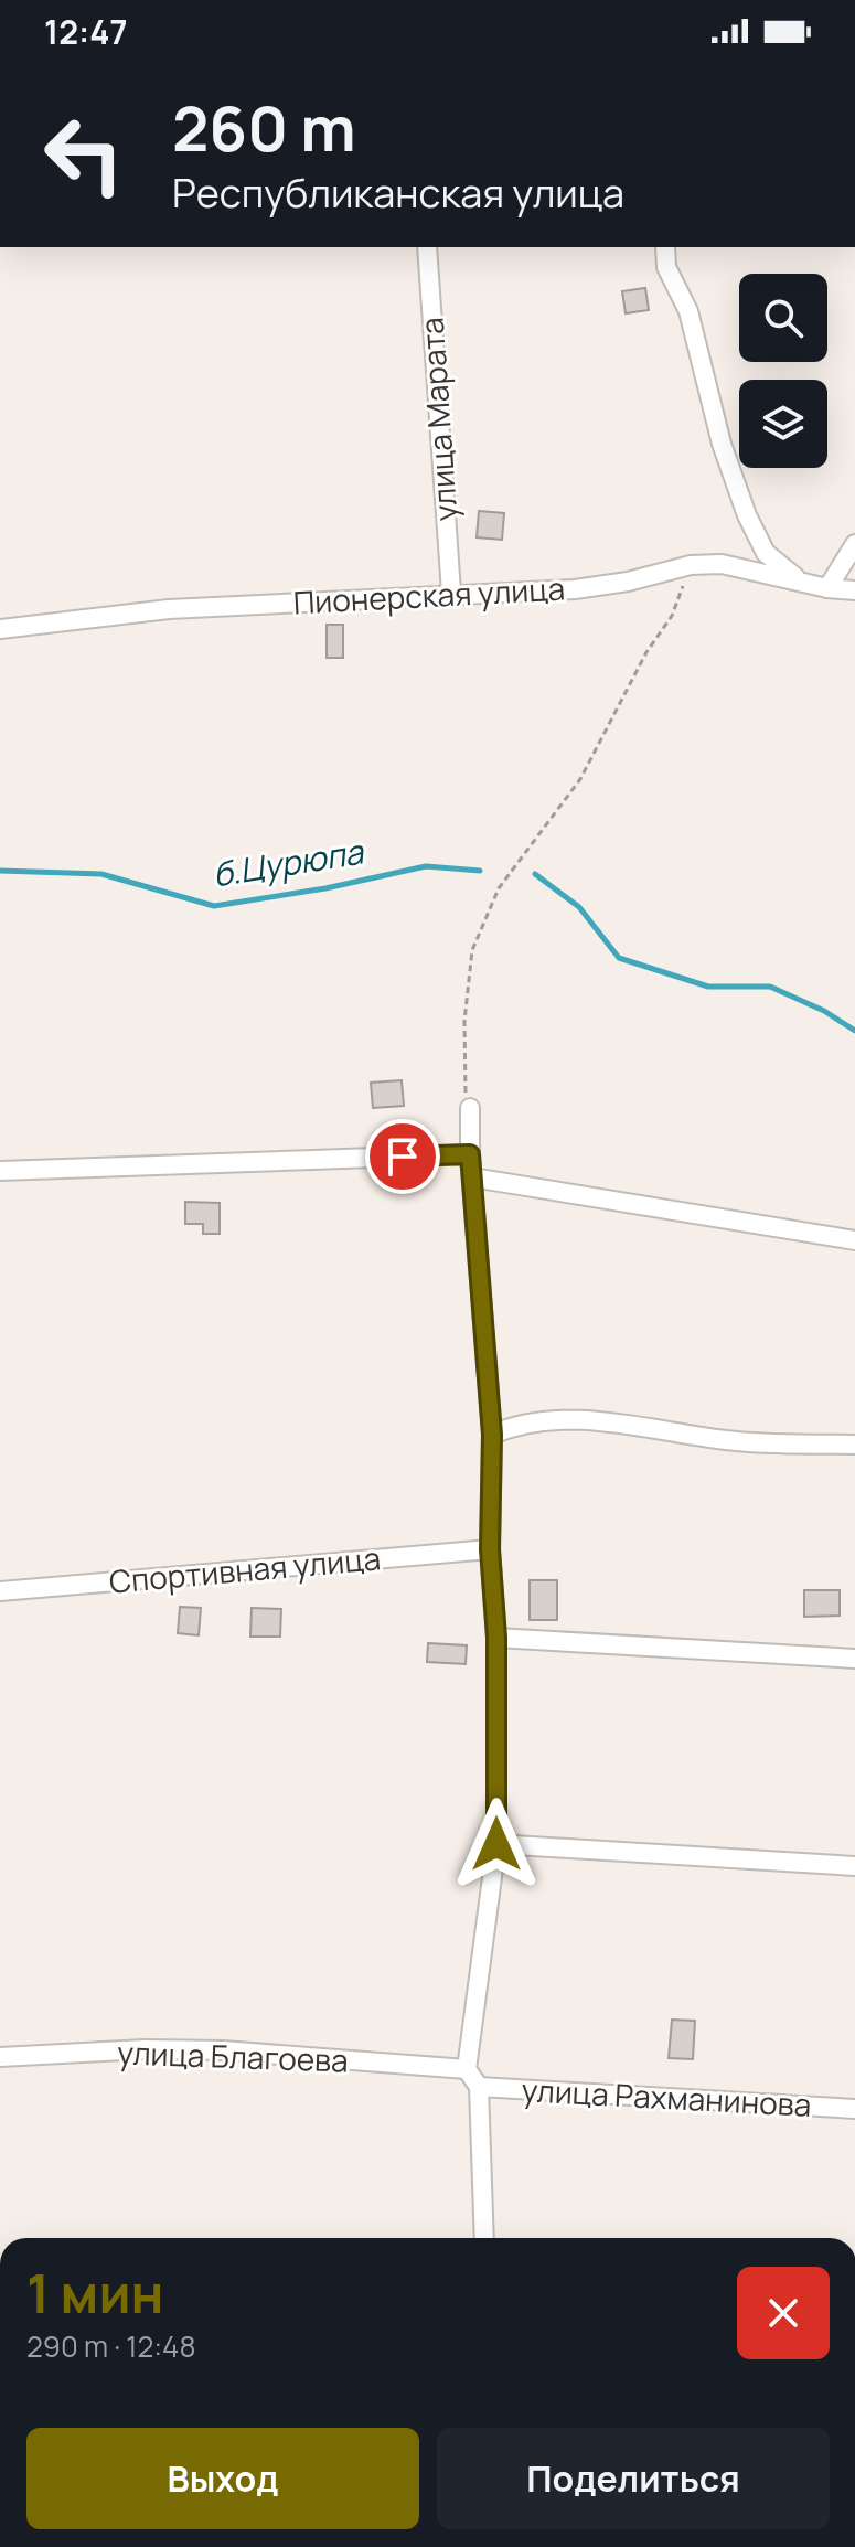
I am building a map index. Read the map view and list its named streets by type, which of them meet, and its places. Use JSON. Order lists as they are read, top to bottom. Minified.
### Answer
{"streets":{"street":["улица Марата","Пионерская улица","Спортивная улица","улица Благоева","улица Рахманинова"]},"crossings":[["улица Марата","Пионерская улица"]],"water":["б.Цурюпа"],"page":{"status":"12:47","turn":["260 m","Республиканская улица"],"heading":["1 мин","290 m · 12:48"],"buttons":["Выход","Поделиться"]}}
